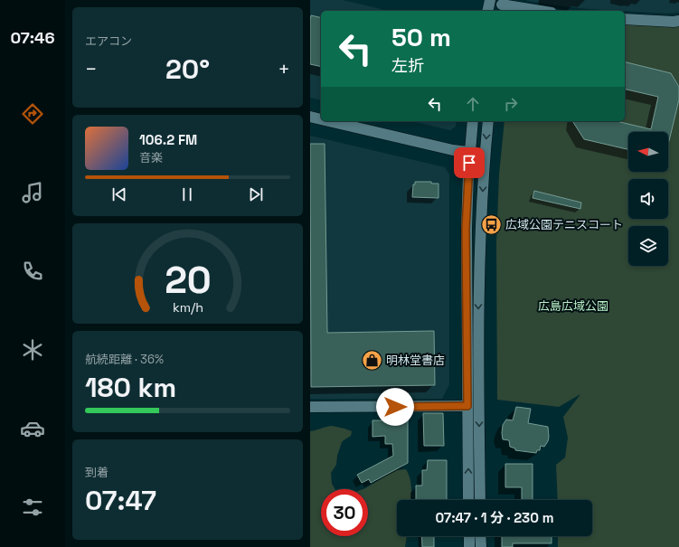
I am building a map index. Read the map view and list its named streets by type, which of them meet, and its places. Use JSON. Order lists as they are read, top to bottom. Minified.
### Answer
{"parks":["広島広域公園"],"places":{"bus stop":["広域公園テニスコート"],"shop":["明林堂書店"]},"north":"left","page":{"tabs":"07:46","tile":["エアコン",["航続距離 · 36%","180 km"],["到着","07:47"]],"turn":["50 m","左折"],"heat":["−","20°","+"],"song":["106.2 FM","音楽"],"limit":"30","trip":"07:47 · 1 分 · 230 m","gauge":["20","km/h"]}}
